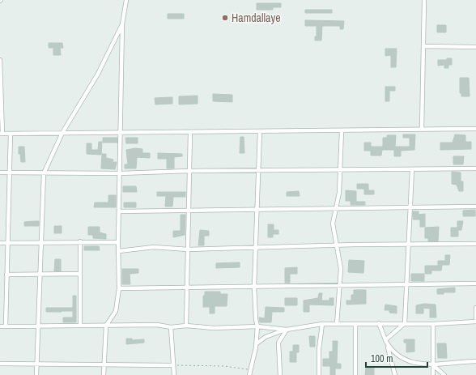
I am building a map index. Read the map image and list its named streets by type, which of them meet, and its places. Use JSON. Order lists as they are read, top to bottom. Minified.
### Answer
{"places":["Hamdallaye"],"scale_bar":"100 m"}
